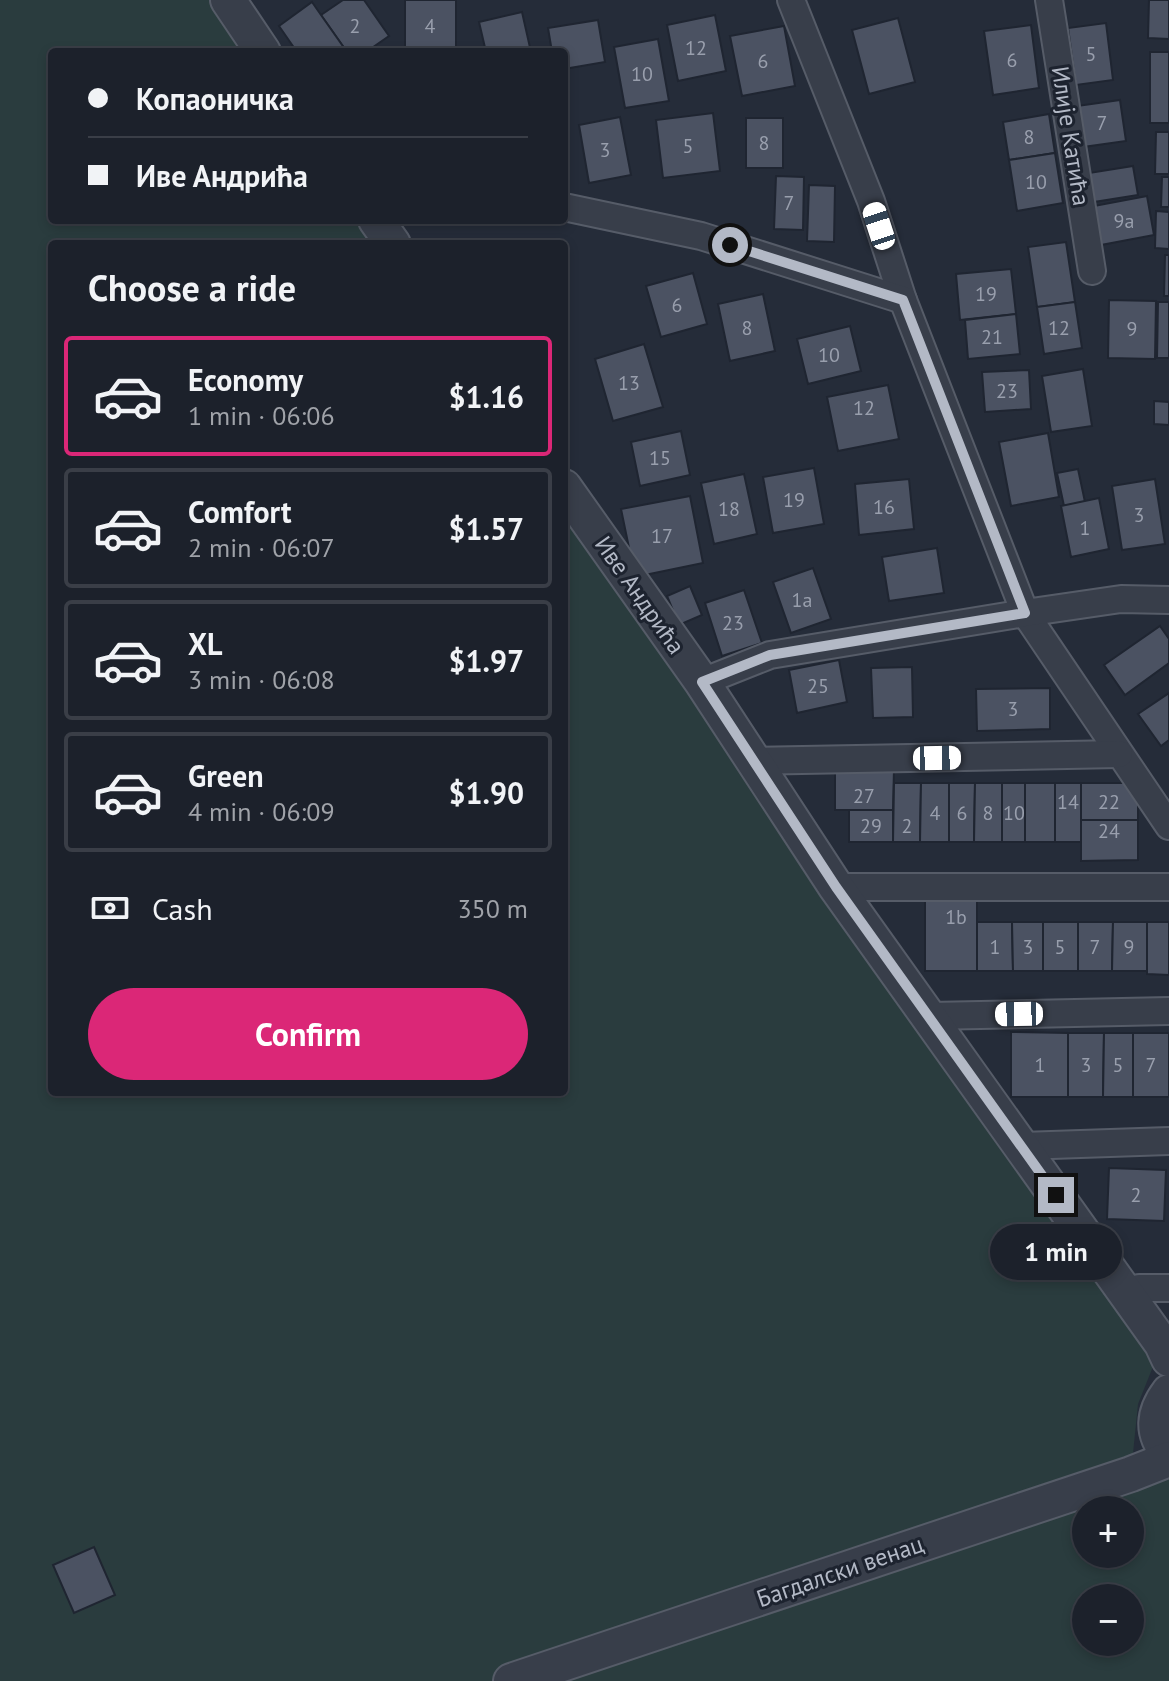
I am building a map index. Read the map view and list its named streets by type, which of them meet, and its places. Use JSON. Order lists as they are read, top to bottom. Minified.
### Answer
{"streets":{"street":["Илије Катића","Иве Андрића","Багдалски венац"]},"house_numbers":["2","4","12","5","6","6","10","7","8","8","5","3","10","7","9a","19","6","8","12","9","21","10","13","23","12","15","19","16","18","3","1","17","1a","23","25","3","27","14","22","4","6","8","10","29","2","24","1b","1","3","5","7","9","1","3","5","7","2"],"page":{"banner":["Копаоничка","Иве Андрића"],"heading":"Choose a ride","list":[{"name":"Economy","note":"1 min · 06:06","value":"$1.16"},{"name":"Comfort","note":"2 min · 06:07","value":"$1.57"},{"name":"XL","note":"3 min · 06:08","value":"$1.97"},{"name":"Green","note":"4 min · 06:09","value":"$1.90"}],"pay":["Cash","350 m"],"buttons":"Confirm","bubble":"1 min","map_buttons":["+","−"]}}
